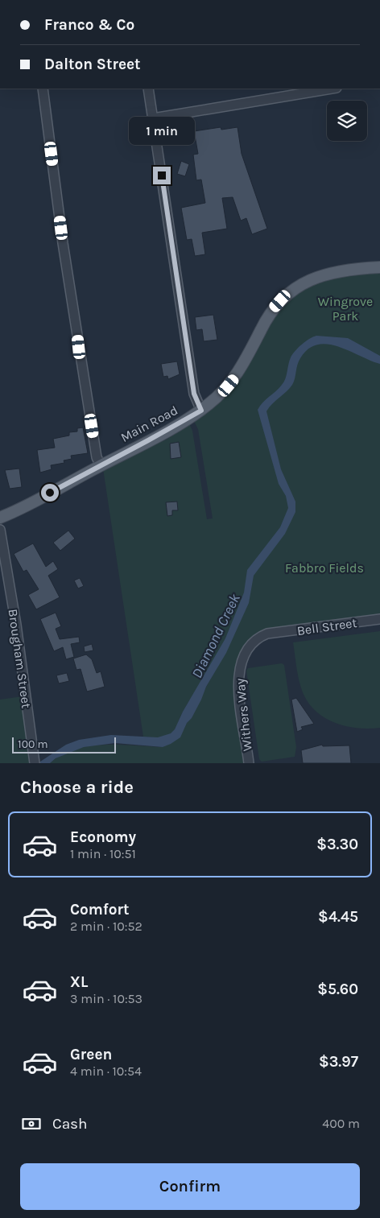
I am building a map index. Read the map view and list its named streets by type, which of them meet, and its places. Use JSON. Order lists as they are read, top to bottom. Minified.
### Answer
{"streets":{"main road":["Main Road"],"street":["Bell Street","Brougham Street","Withers Way"]},"crossings":[["Bell Street","Withers Way"]],"water":["Diamond Creek"],"parks":["Wingrove Park","Fabbro Fields"],"scale_bar":"100 m","page":{"banner":["Franco & Co","Dalton Street"],"bubble":"1 min","scale":"100 m","heading":"Choose a ride","list":[{"name":"Economy","note":"1 min · 10:51","value":"$3.30"},{"name":"Comfort","note":"2 min · 10:52","value":"$4.45"},{"name":"XL","note":"3 min · 10:53","value":"$5.60"},{"name":"Green","note":"4 min · 10:54","value":"$3.97"}],"pay":["Cash","400 m"],"buttons":"Confirm"}}
